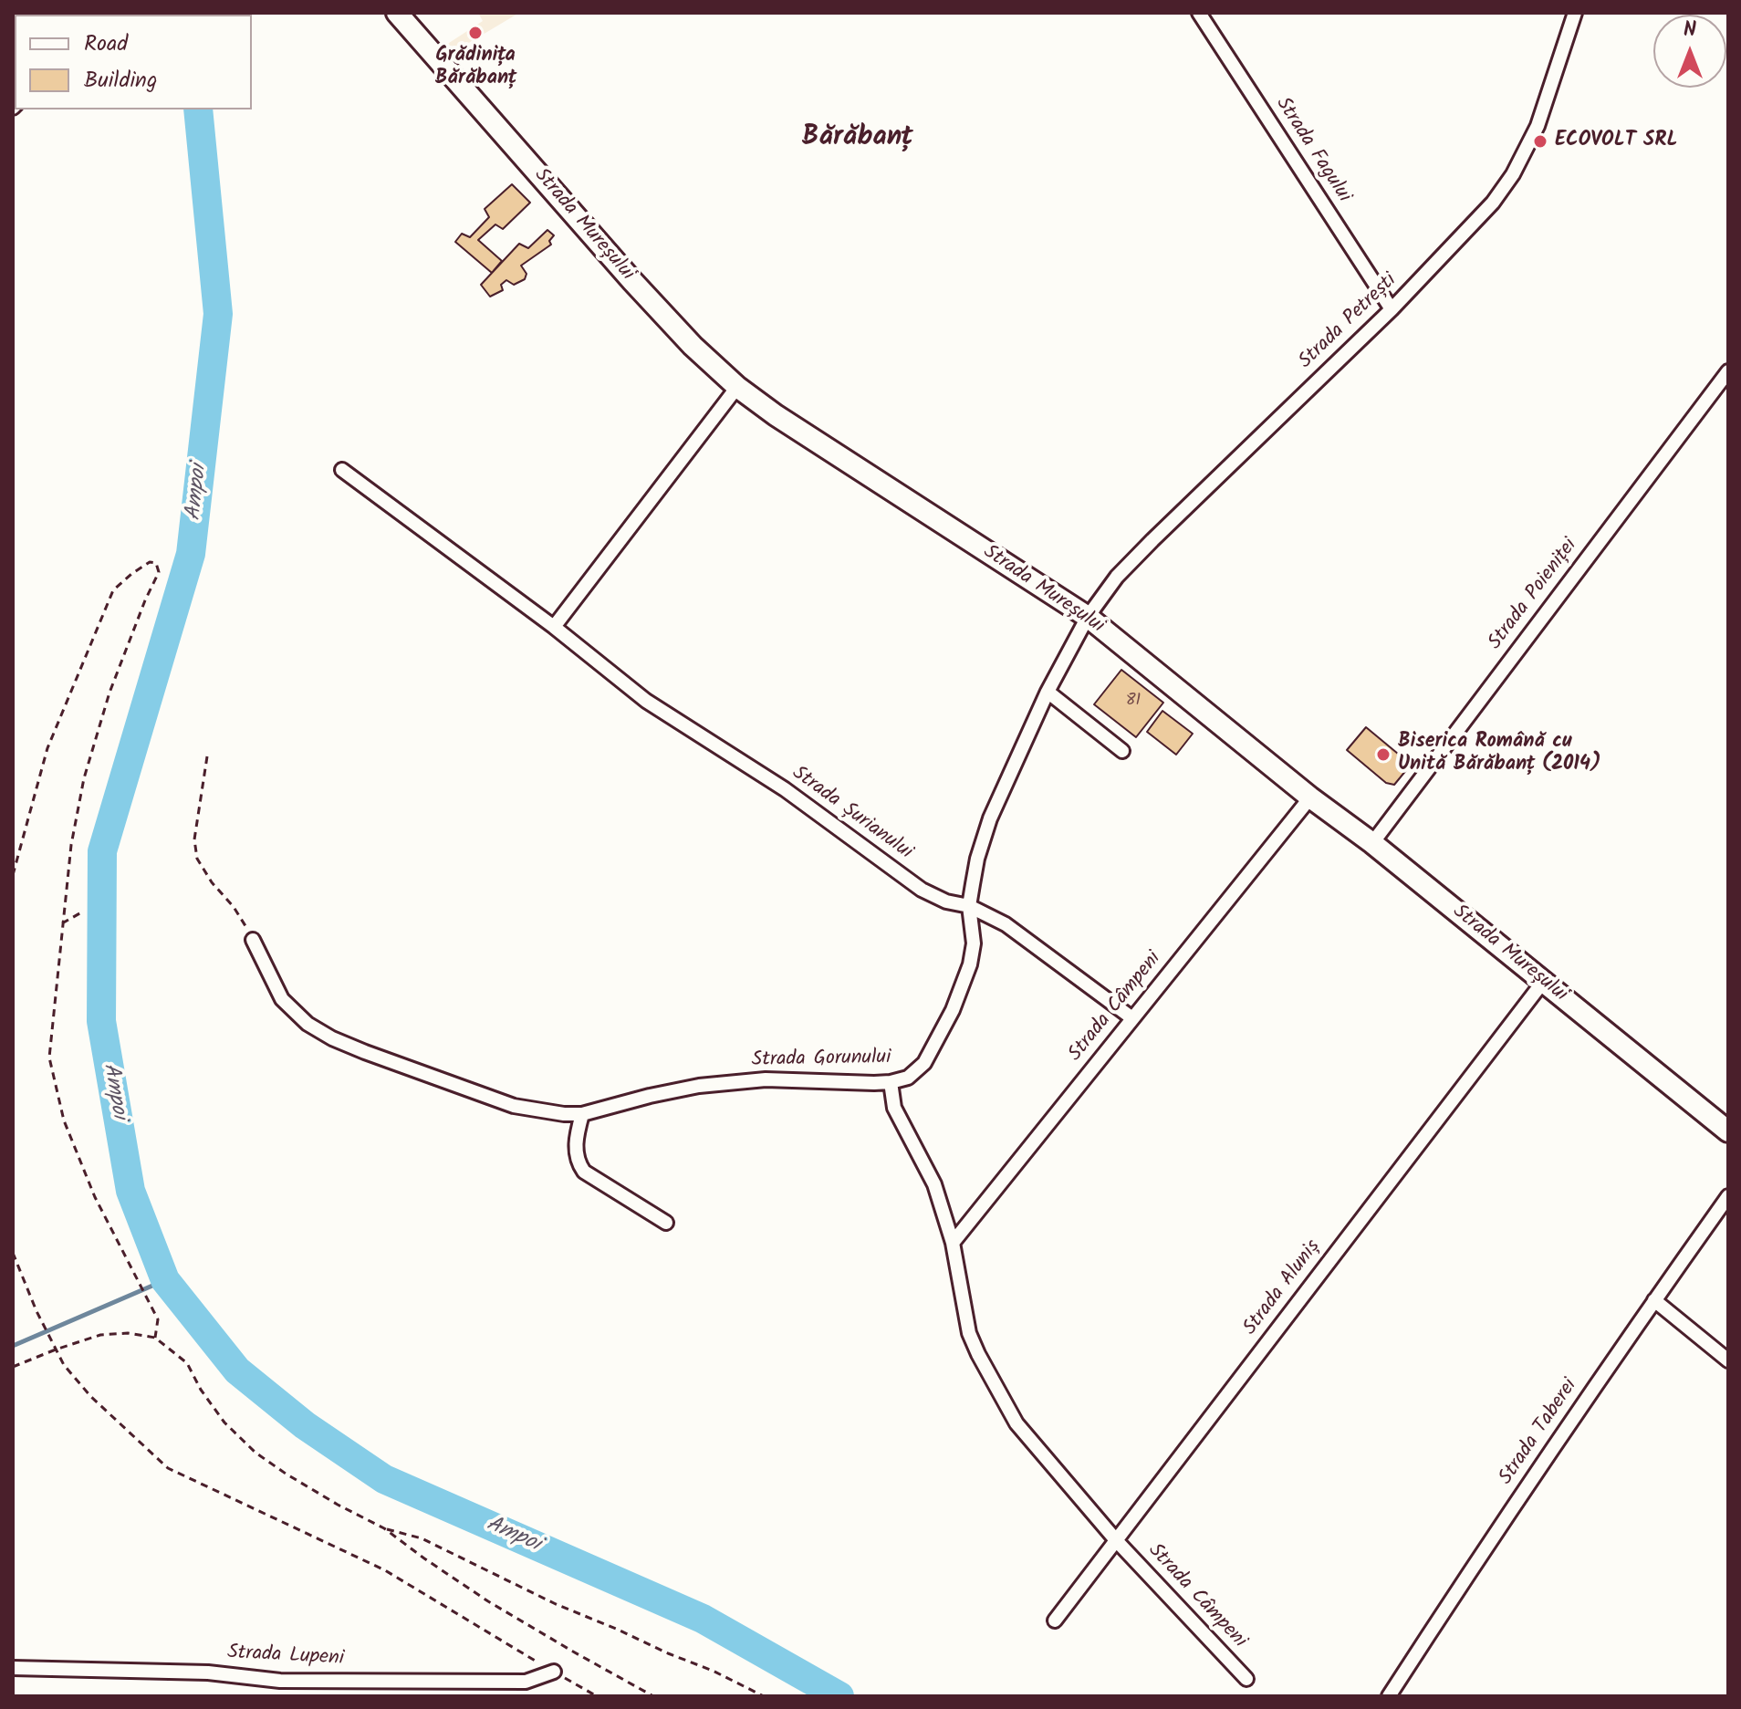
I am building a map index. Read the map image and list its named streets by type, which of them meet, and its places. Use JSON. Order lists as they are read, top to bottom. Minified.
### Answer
{"streets":{"street":["Strada Fagului","Strada Mureșului","Strada Petrești","Strada Poieniței","Strada Șurianului","Strada Câmpeni","Strada Gorunului","Strada Aluniș","Strada Taberei","Strada Lupeni"]},"crossings":[["Strada Fagului","Strada Petrești"],["Strada Mureșului","Strada Petrești"],["Strada Mureșului","Strada Poieniței"],["Strada Mureșului","Strada Câmpeni"],["Strada Mureșului","Strada Gorunului"],["Strada Mureșului","Strada Aluniș"],["Strada Petrești","Strada Gorunului"],["Strada Șurianului","Strada Câmpeni"],["Strada Șurianului","Strada Gorunului"],["Strada Câmpeni","Strada Gorunului"],["Strada Câmpeni","Strada Aluniș"]],"districts":["Bărăbanț"],"water":["Ampoi"],"places":["Grădinița Bărăbanț","ECOVOLT SRL","Biserica Română cu Unită Bărăbanț (2014)"],"house_numbers":["81"],"legend":["Road","Building"],"north":"top"}
